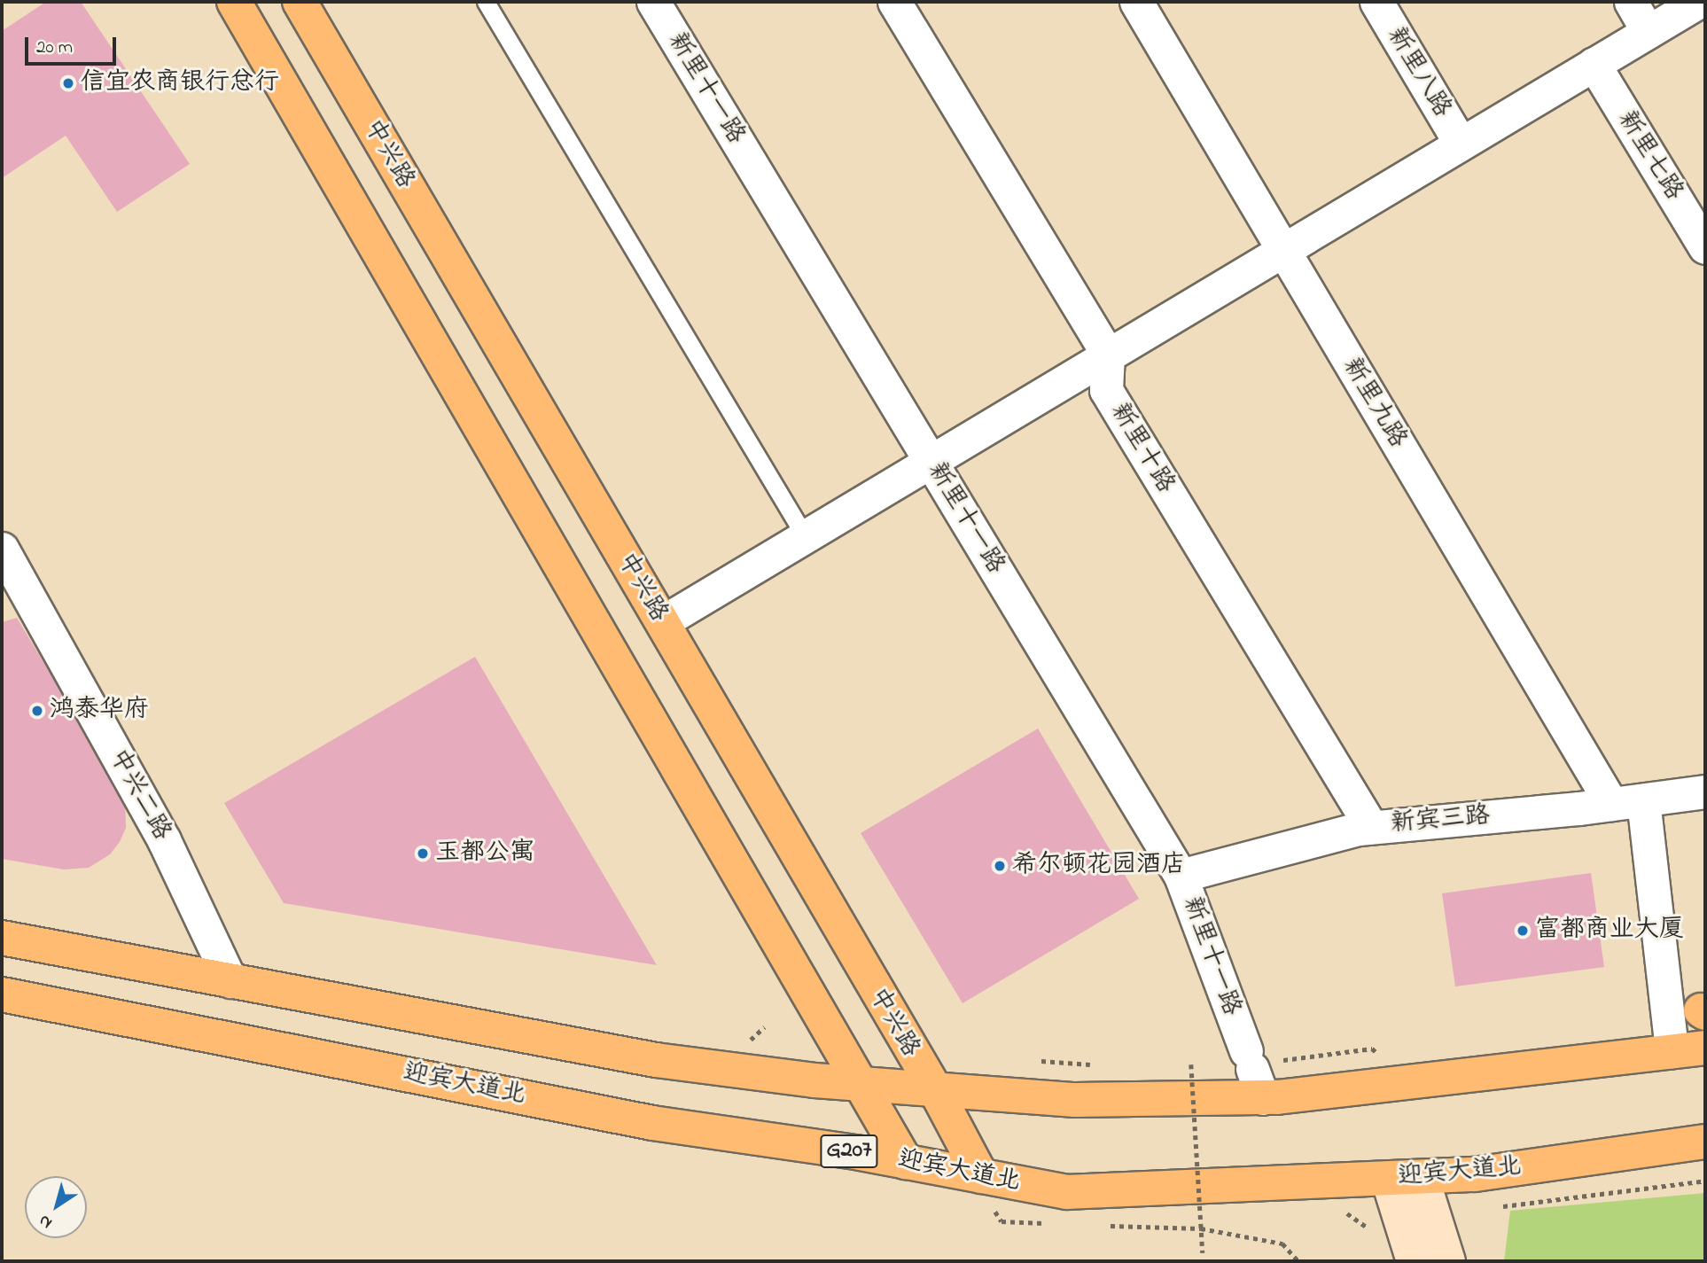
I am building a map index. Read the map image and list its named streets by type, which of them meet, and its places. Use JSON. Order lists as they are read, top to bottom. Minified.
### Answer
{"streets":{"main road":["中兴路","迎宾大道北","G207"],"street":["新里八路","新里十一路","新里七路","新里九路","新里十路","中兴二路","新宾三路"]},"crossings":[["新里十一路","新宾三路"],["中兴路","迎宾大道北"],["新里九路","新宾三路"],["新里十路","新宾三路"]],"places":["信宜农商银行总行","鸿泰华府","玉都公寓","希尔顿花园酒店","富都商业大厦"],"scale_bar":"20 m","north":"bottom left"}
